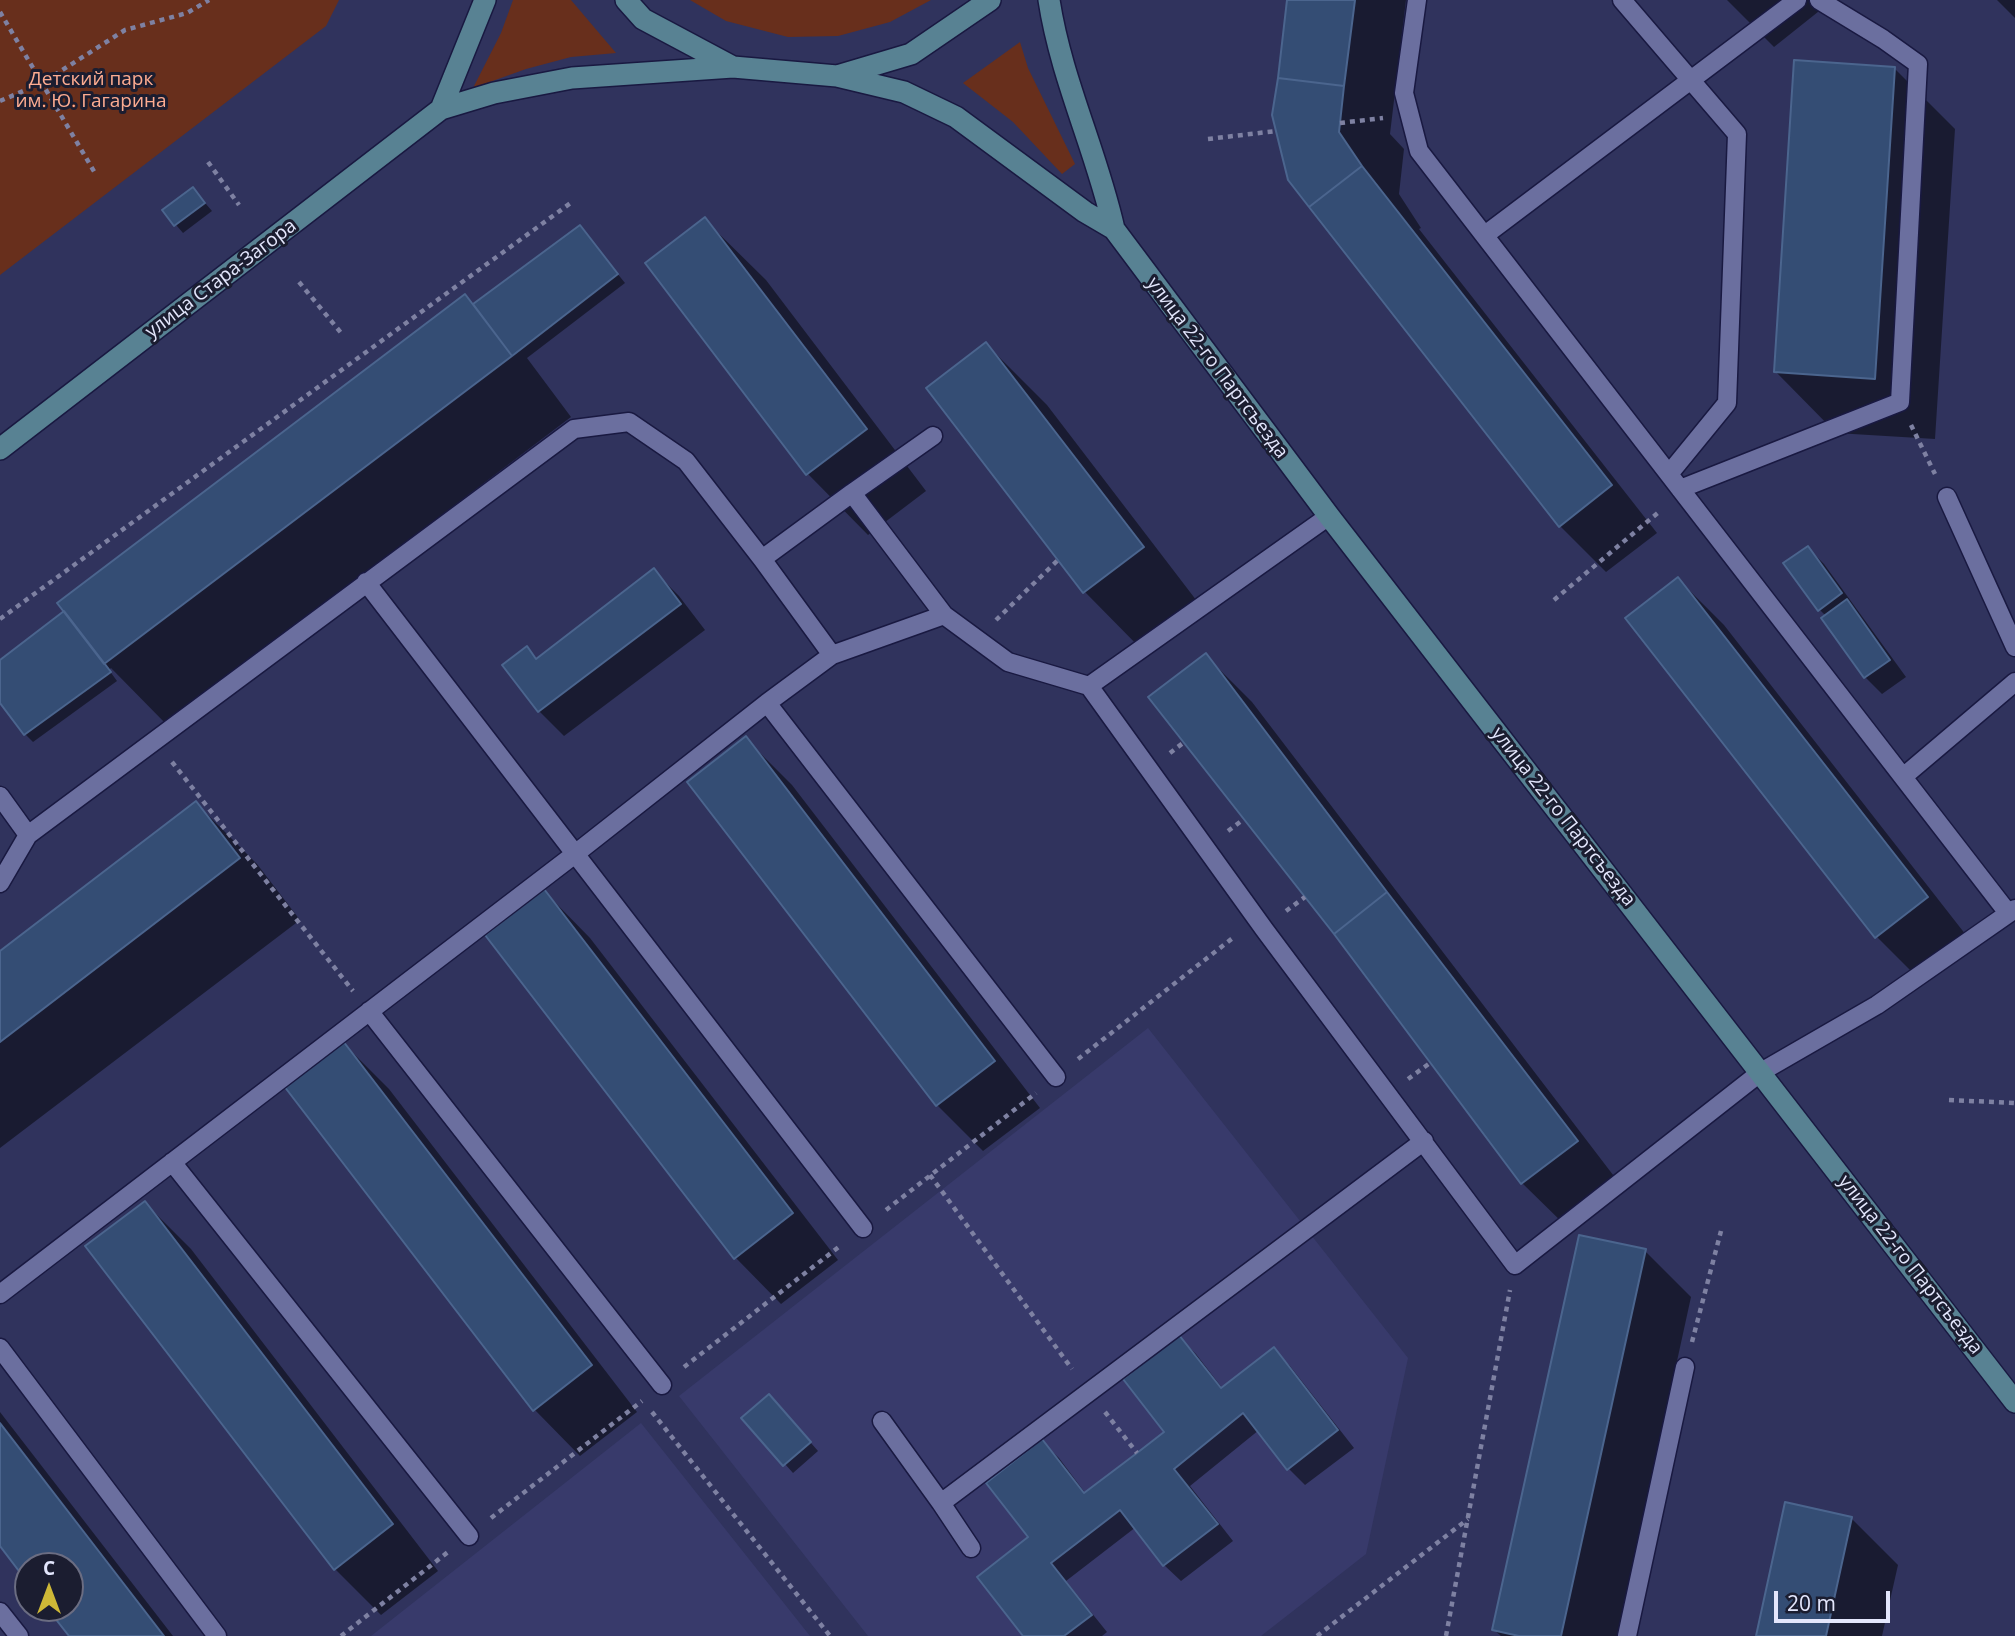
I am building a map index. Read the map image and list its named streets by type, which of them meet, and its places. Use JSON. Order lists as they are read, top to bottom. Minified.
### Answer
{"streets":{"street":["улица Стара-Загора","улица 22-го Партсъезда"]},"parks":["Детский парк им. Ю. Гагарина"],"scale_bar":"20 m","north":"top"}
